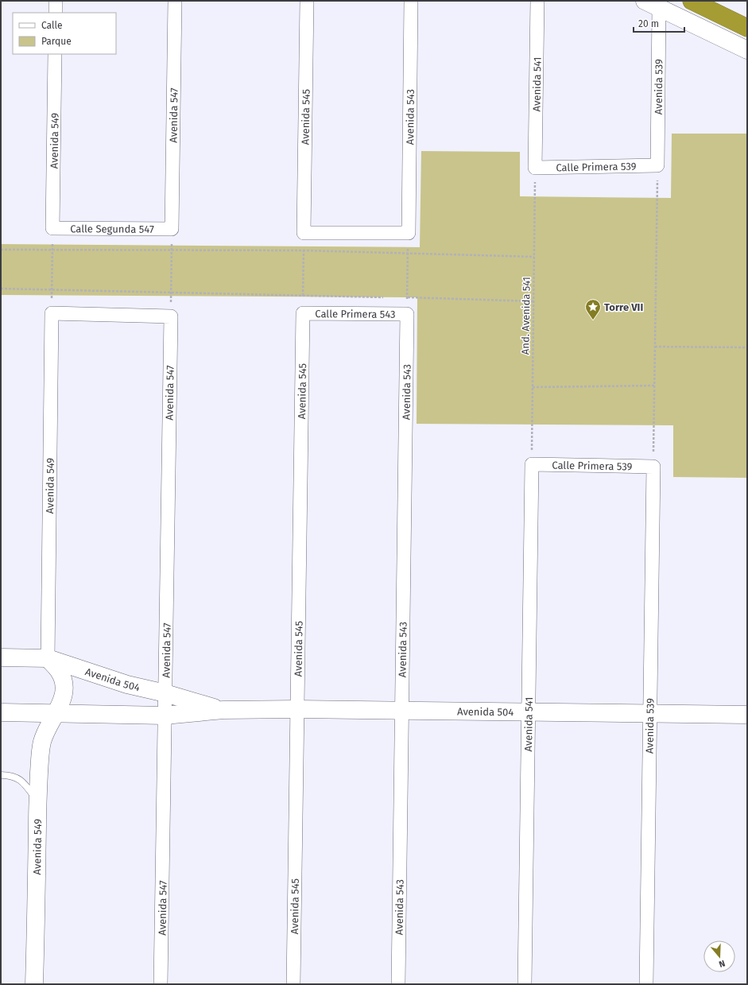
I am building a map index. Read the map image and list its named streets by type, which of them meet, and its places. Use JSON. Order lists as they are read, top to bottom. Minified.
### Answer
{"streets":{"street":["Avenida 541","Avenida 539","Avenida 547","Avenida 545","Avenida 543","Avenida 549","Calle Primera 539","Calle Segunda 547","Calle Primera 543","Avenida 504"],"path":["And. Avenida 541"]},"crossings":[["Avenida 541","Calle Primera 539"],["Avenida 541","And. Avenida 541"],["Avenida 541","Avenida 504"],["Avenida 539","Calle Primera 539"],["Avenida 539","Avenida 504"],["Avenida 547","Calle Segunda 547"],["Avenida 547","Avenida 504"],["Avenida 545","Calle Primera 543"],["Avenida 545","Avenida 504"],["Avenida 543","Calle Primera 543"],["Avenida 543","Avenida 504"],["Avenida 549","Calle Segunda 547"],["Avenida 549","Avenida 504"],["Calle Primera 539","And. Avenida 541"]],"places":{"place":["Torre VII"]},"legend":["Calle","Parque"],"scale_bar":"20 m","north":"bottom"}
